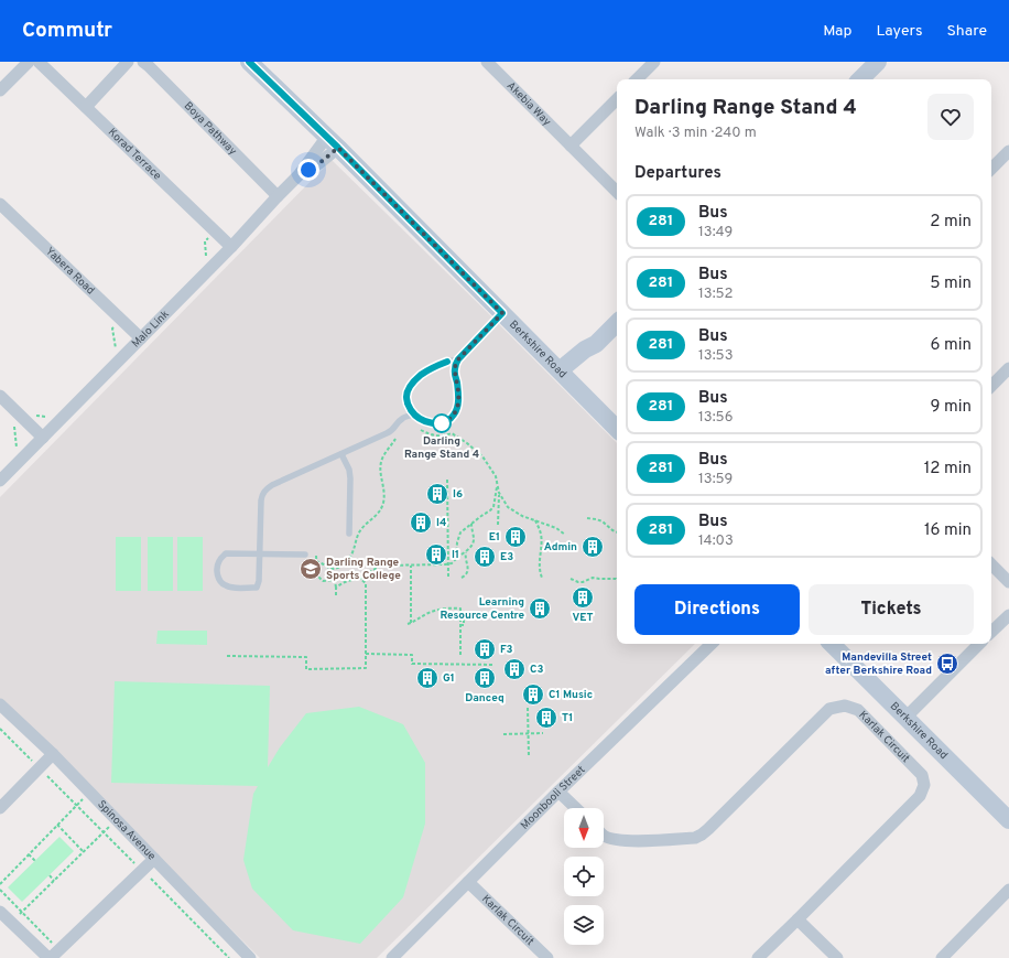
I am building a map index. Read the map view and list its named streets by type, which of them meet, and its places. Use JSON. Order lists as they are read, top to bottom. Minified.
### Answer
{"streets":{"main road":["Berkshire Road"],"street":["Akebia Way","Boya Pathway","Korad Terrace","Yabera Road","Malo Link","Karlak Circuit","Moonbooli Street","Spinosa Avenue"]},"crossings":[["Boya Pathway","Malo Link"],["Korad Terrace","Malo Link"],["Yabera Road","Malo Link"],["Malo Link","Berkshire Road"],["Karlak Circuit","Moonbooli Street"]],"places":{"other":["Darling Range Stand 4"],"building":["I6","I4","E1","Admin","I1","E3","VET","Learning Resource Centre","F3","C3","G1","Danceq","C1 Music","T1"],"school or university":["Darling Range Sports College"],"bus stop":["Mandevilla Street after Berkshire Road"]},"lines":["bus line 281"],"north":"bottom","page":{"header":"Commutr","nav":["Map","Layers","Share"],"heading":[["Darling Range Stand 4","Walk · 3 min · 240 m"],"Departures"],"list":[{"mark":"281","name":"Bus","note":"13:49","value":"2 min"},{"mark":"281","name":"Bus","note":"13:52","value":"5 min"},{"mark":"281","name":"Bus","note":"13:53","value":"6 min"},{"mark":"281","name":"Bus","note":"13:56","value":"9 min"},{"mark":"281","name":"Bus","note":"13:59","value":"12 min"},{"mark":"281","name":"Bus","note":"14:03","value":"16 min"}],"buttons":["Directions","Tickets"]}}
